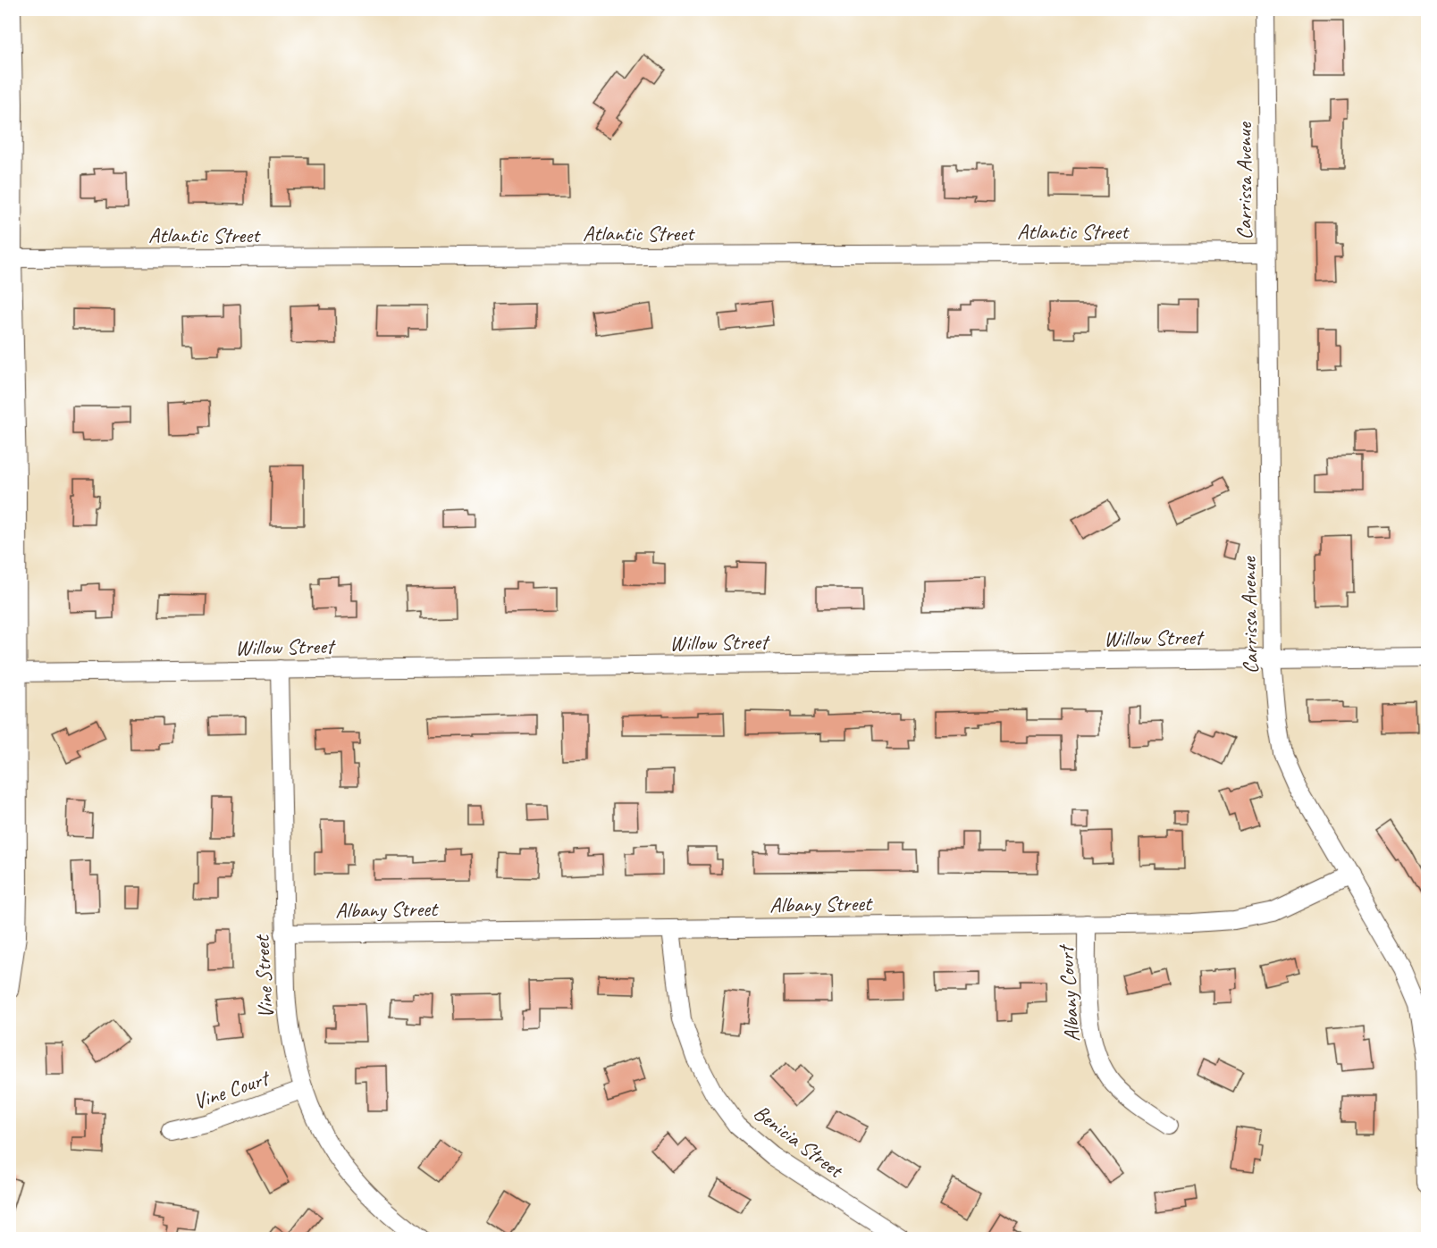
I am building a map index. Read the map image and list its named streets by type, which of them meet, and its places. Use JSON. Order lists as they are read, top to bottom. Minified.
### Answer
{"streets":{"street":["Carrissa Avenue","Atlantic Street","Willow Street","Albany Street","Vine Street","Albany Court","Vine Court","Benicia Street"]},"crossings":[["Carrissa Avenue","Atlantic Street"],["Carrissa Avenue","Willow Street"],["Carrissa Avenue","Albany Street"],["Willow Street","Vine Street"],["Albany Street","Vine Street"],["Albany Street","Albany Court"],["Albany Street","Benicia Street"],["Vine Street","Vine Court"]]}
